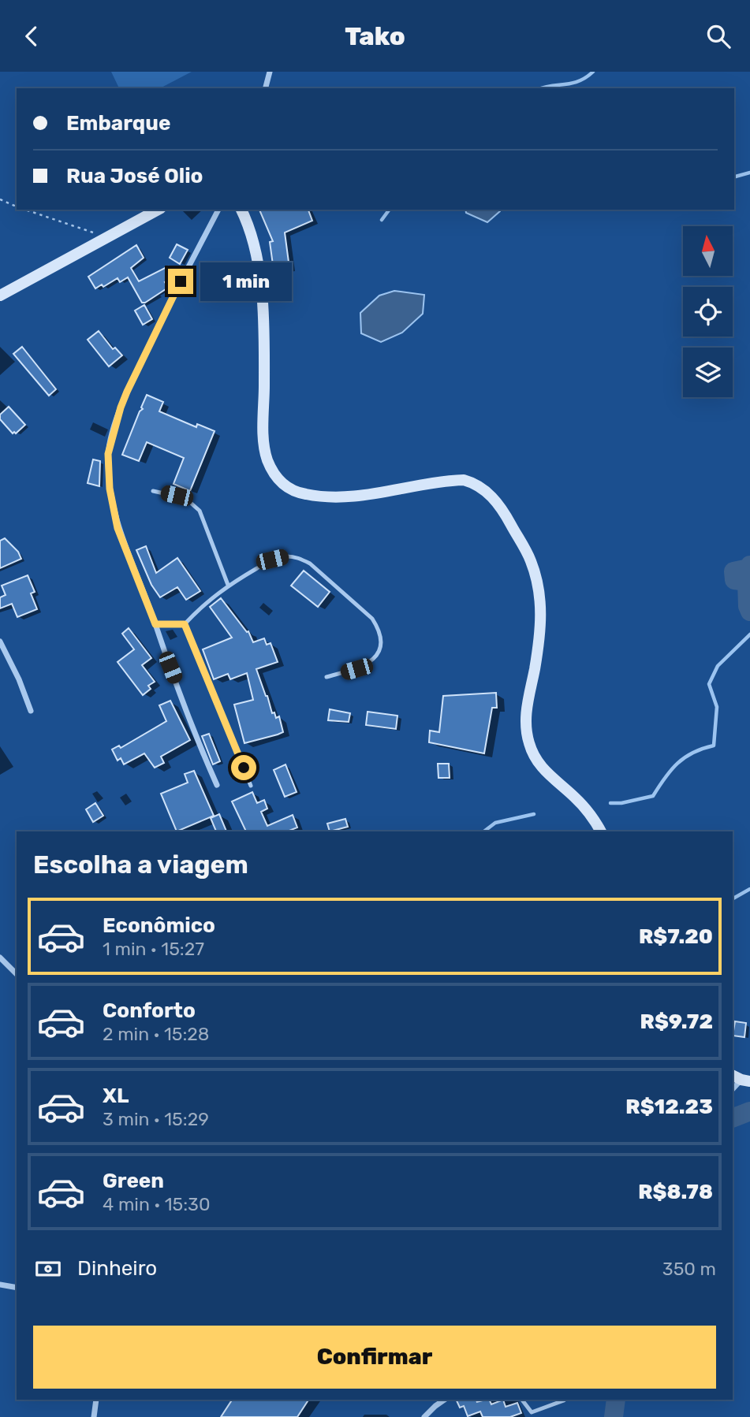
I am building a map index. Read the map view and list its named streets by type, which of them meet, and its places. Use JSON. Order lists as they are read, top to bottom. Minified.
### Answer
{"north":"top","page":{"header":"Tako","banner":["Embarque","Rua José Olio"],"bubble":"1 min","heading":"Escolha a viagem","list":[{"name":"Econômico","note":"1 min · 15:27","value":"R$7.20"},{"name":"Conforto","note":"2 min · 15:28","value":"R$9.72"},{"name":"XL","note":"3 min · 15:29","value":"R$12.23"},{"name":"Green","note":"4 min · 15:30","value":"R$8.78"}],"pay":["Dinheiro","350 m"],"buttons":"Confirmar"}}
